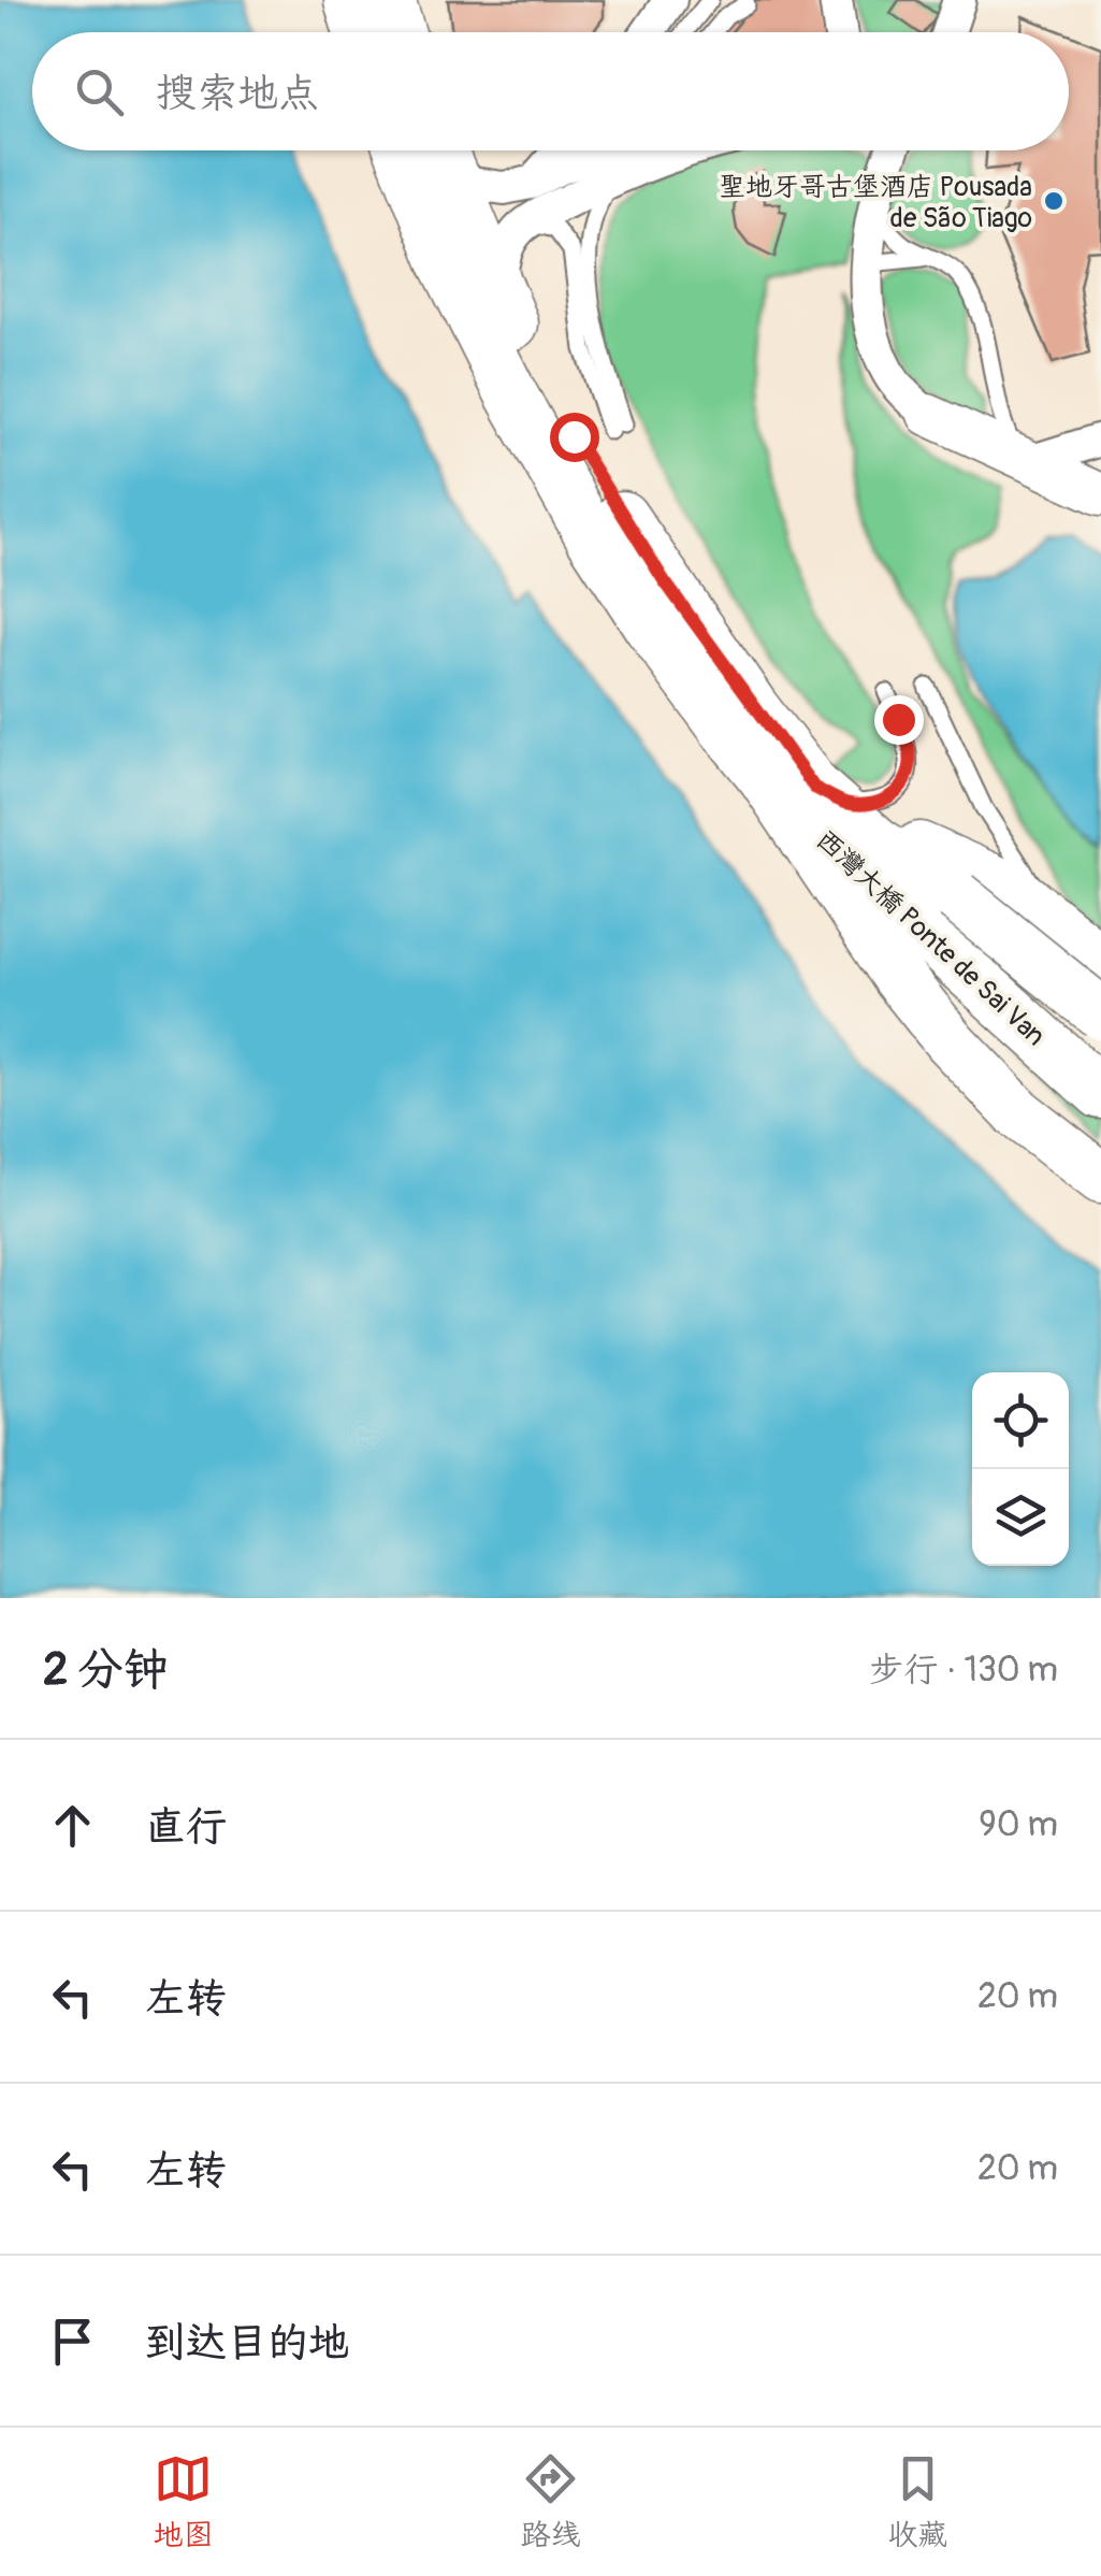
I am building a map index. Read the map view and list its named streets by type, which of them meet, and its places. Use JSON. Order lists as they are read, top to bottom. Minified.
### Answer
{"streets":{"main road":["西灣大橋 Ponte de Sai Van"]},"places":["聖地牙哥古堡酒店 Pousada de São Tiago"],"page":{"search":"搜索地点","heading":["2 分钟","步行 · 130 m"],"list":[["直行","90 m"],["左转","20 m"],["左转","20 m"],"到达目的地"],"nav":["地图","路线","收藏"]}}
